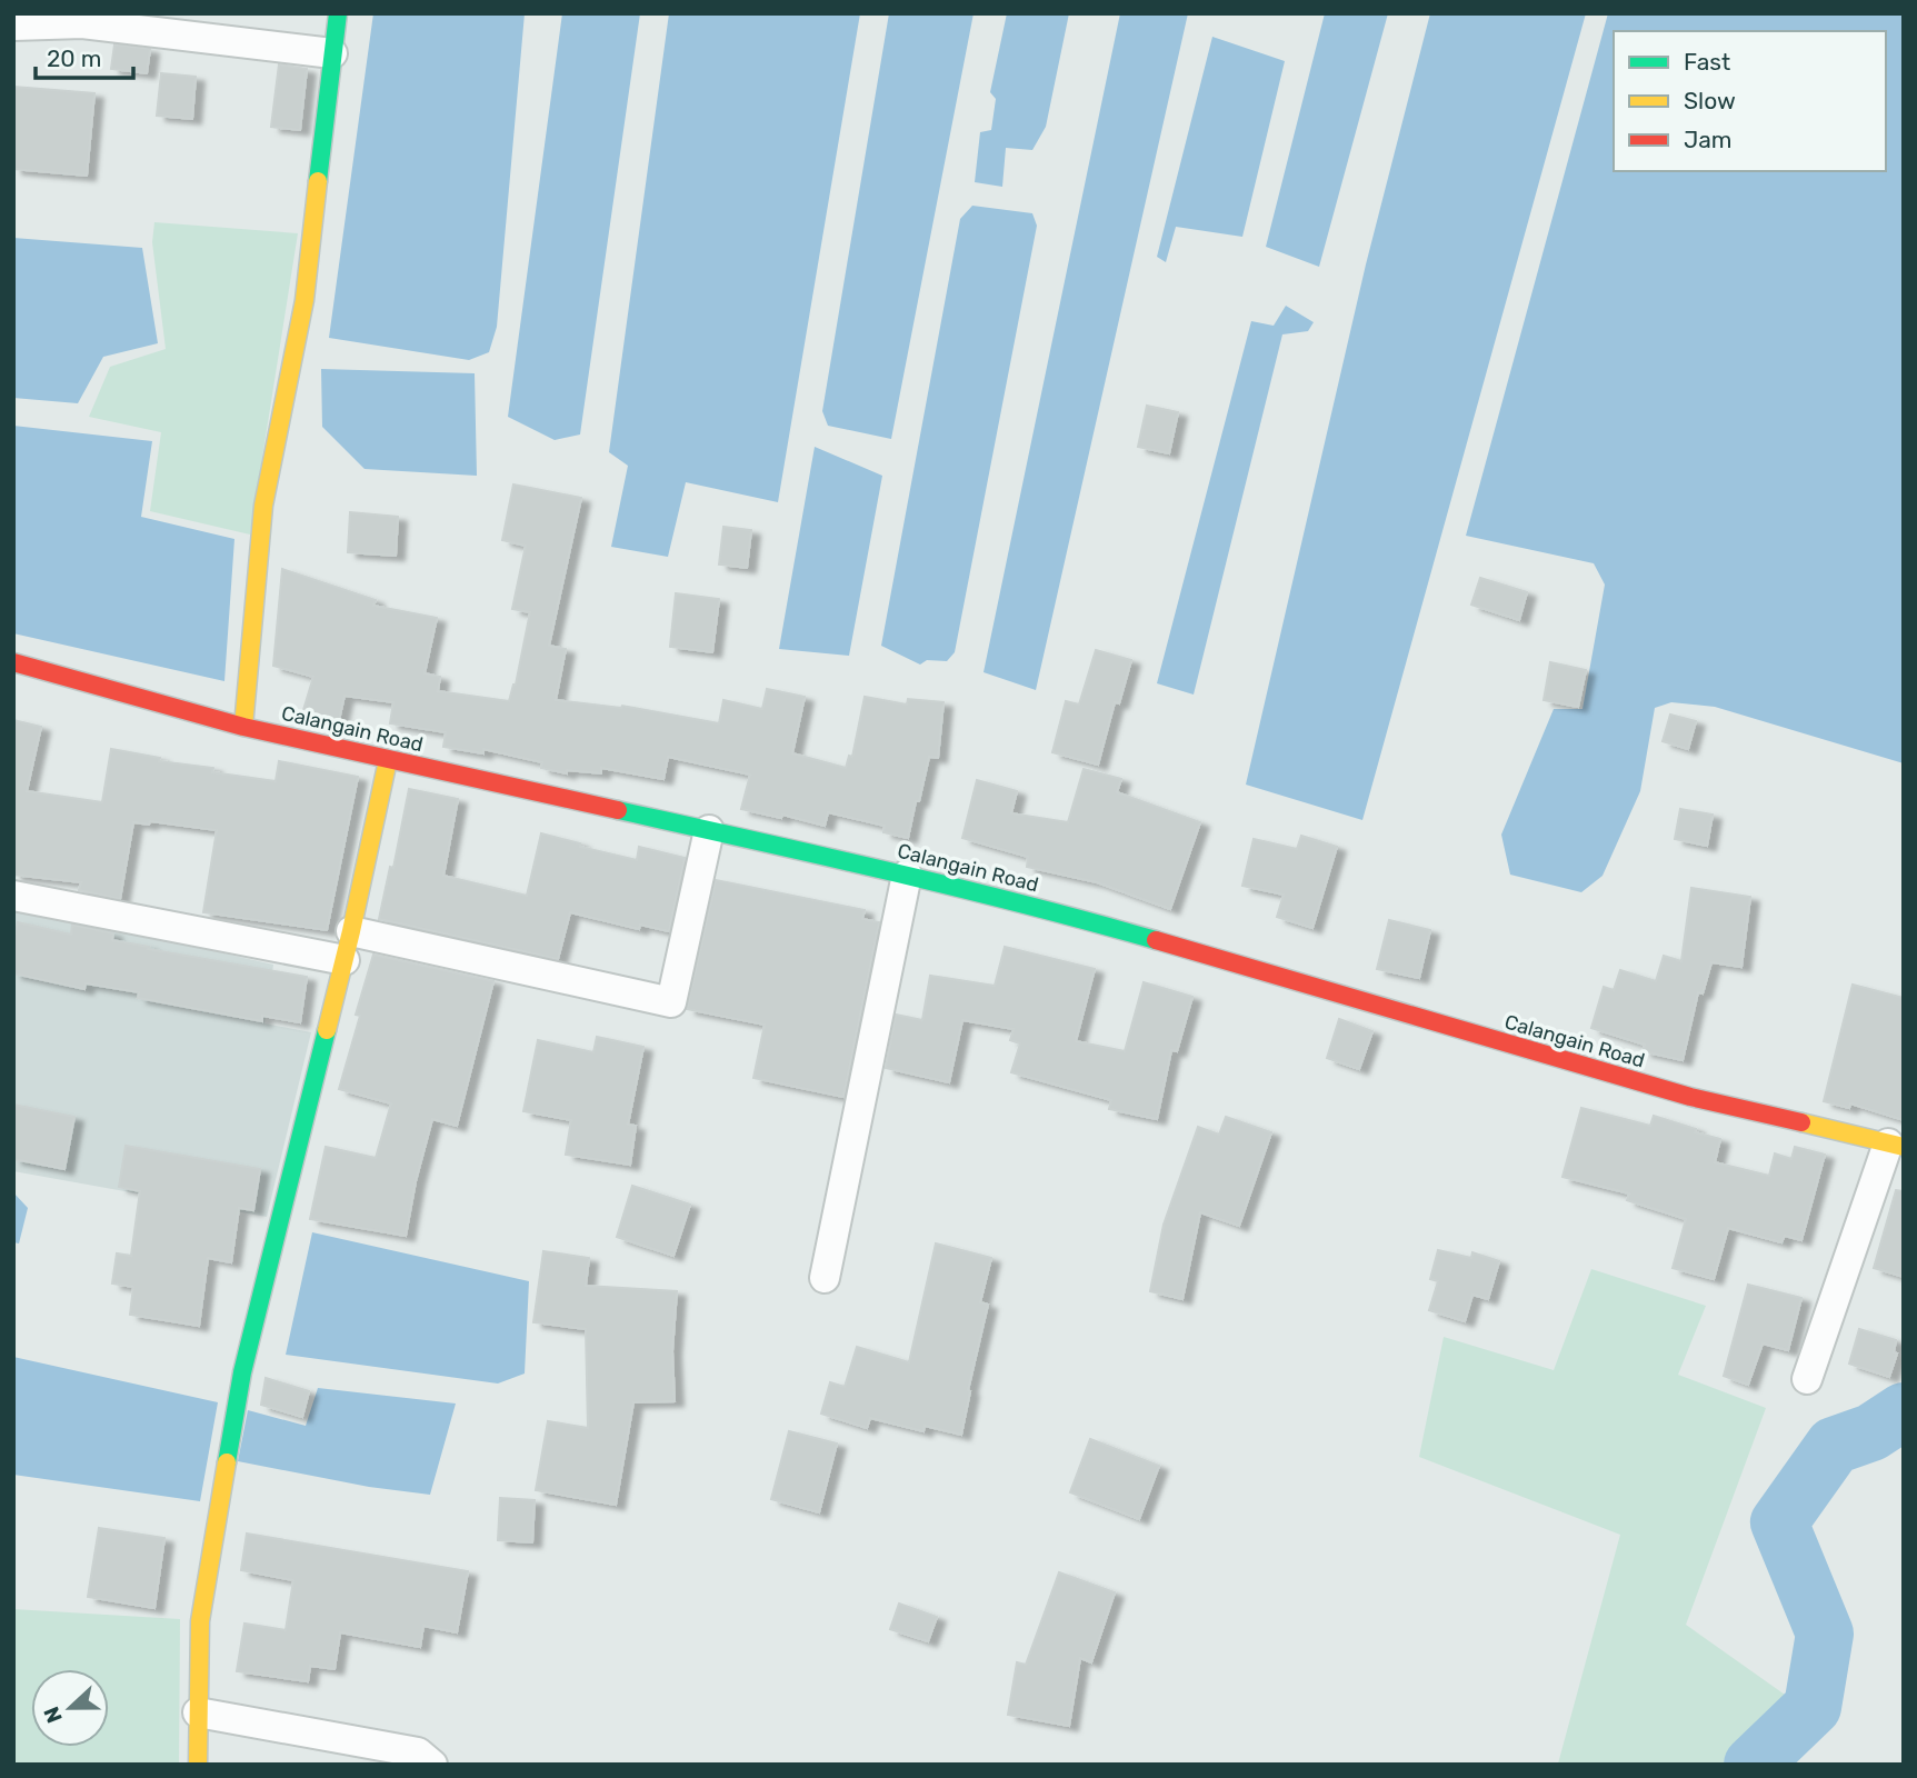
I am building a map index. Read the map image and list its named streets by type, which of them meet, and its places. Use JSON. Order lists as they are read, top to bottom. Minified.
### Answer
{"streets":{"street":["Calangain Road"]},"legend":["Fast","Slow","Jam"],"scale_bar":"20 m","north":"left"}
